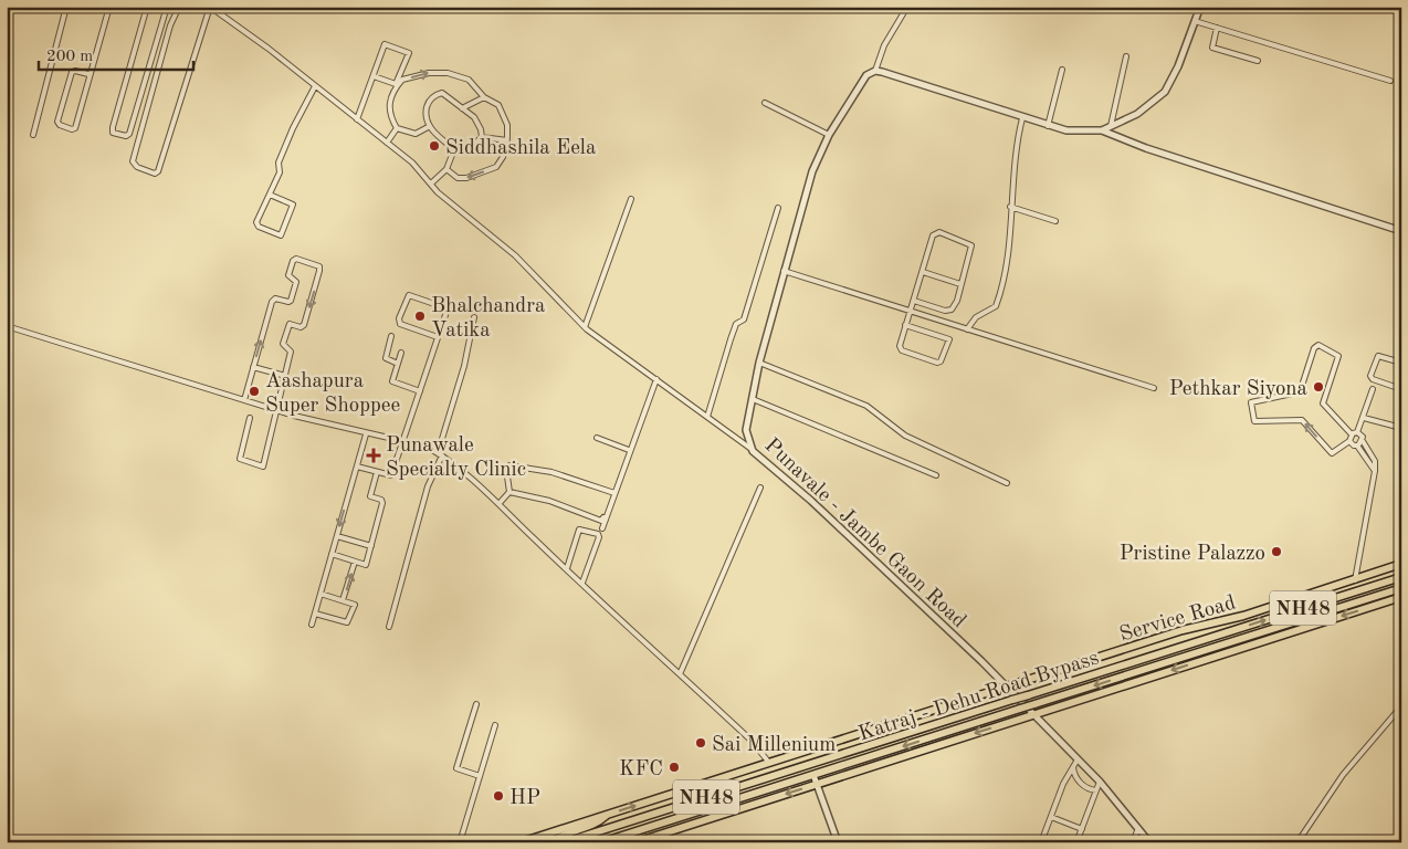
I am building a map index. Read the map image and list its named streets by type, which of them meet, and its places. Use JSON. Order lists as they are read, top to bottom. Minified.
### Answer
{"streets":{"main road":["NH48","Service Road","Katraj - Dehu Road Bypass"],"street":["Punavale - Jambe Gaon Road"]},"crossings":[["Punavale - Jambe Gaon Road","Service Road"]],"places":{"other":["Siddhashila Eela","Bhalchandra Vatika","Pethkar Siyona","Aashapura Super Shoppee","Pristine Palazzo","Sai Millenium","KFC","HP"],"health":["Punawale Specialty Clinic"]},"scale_bar":"200 m"}
